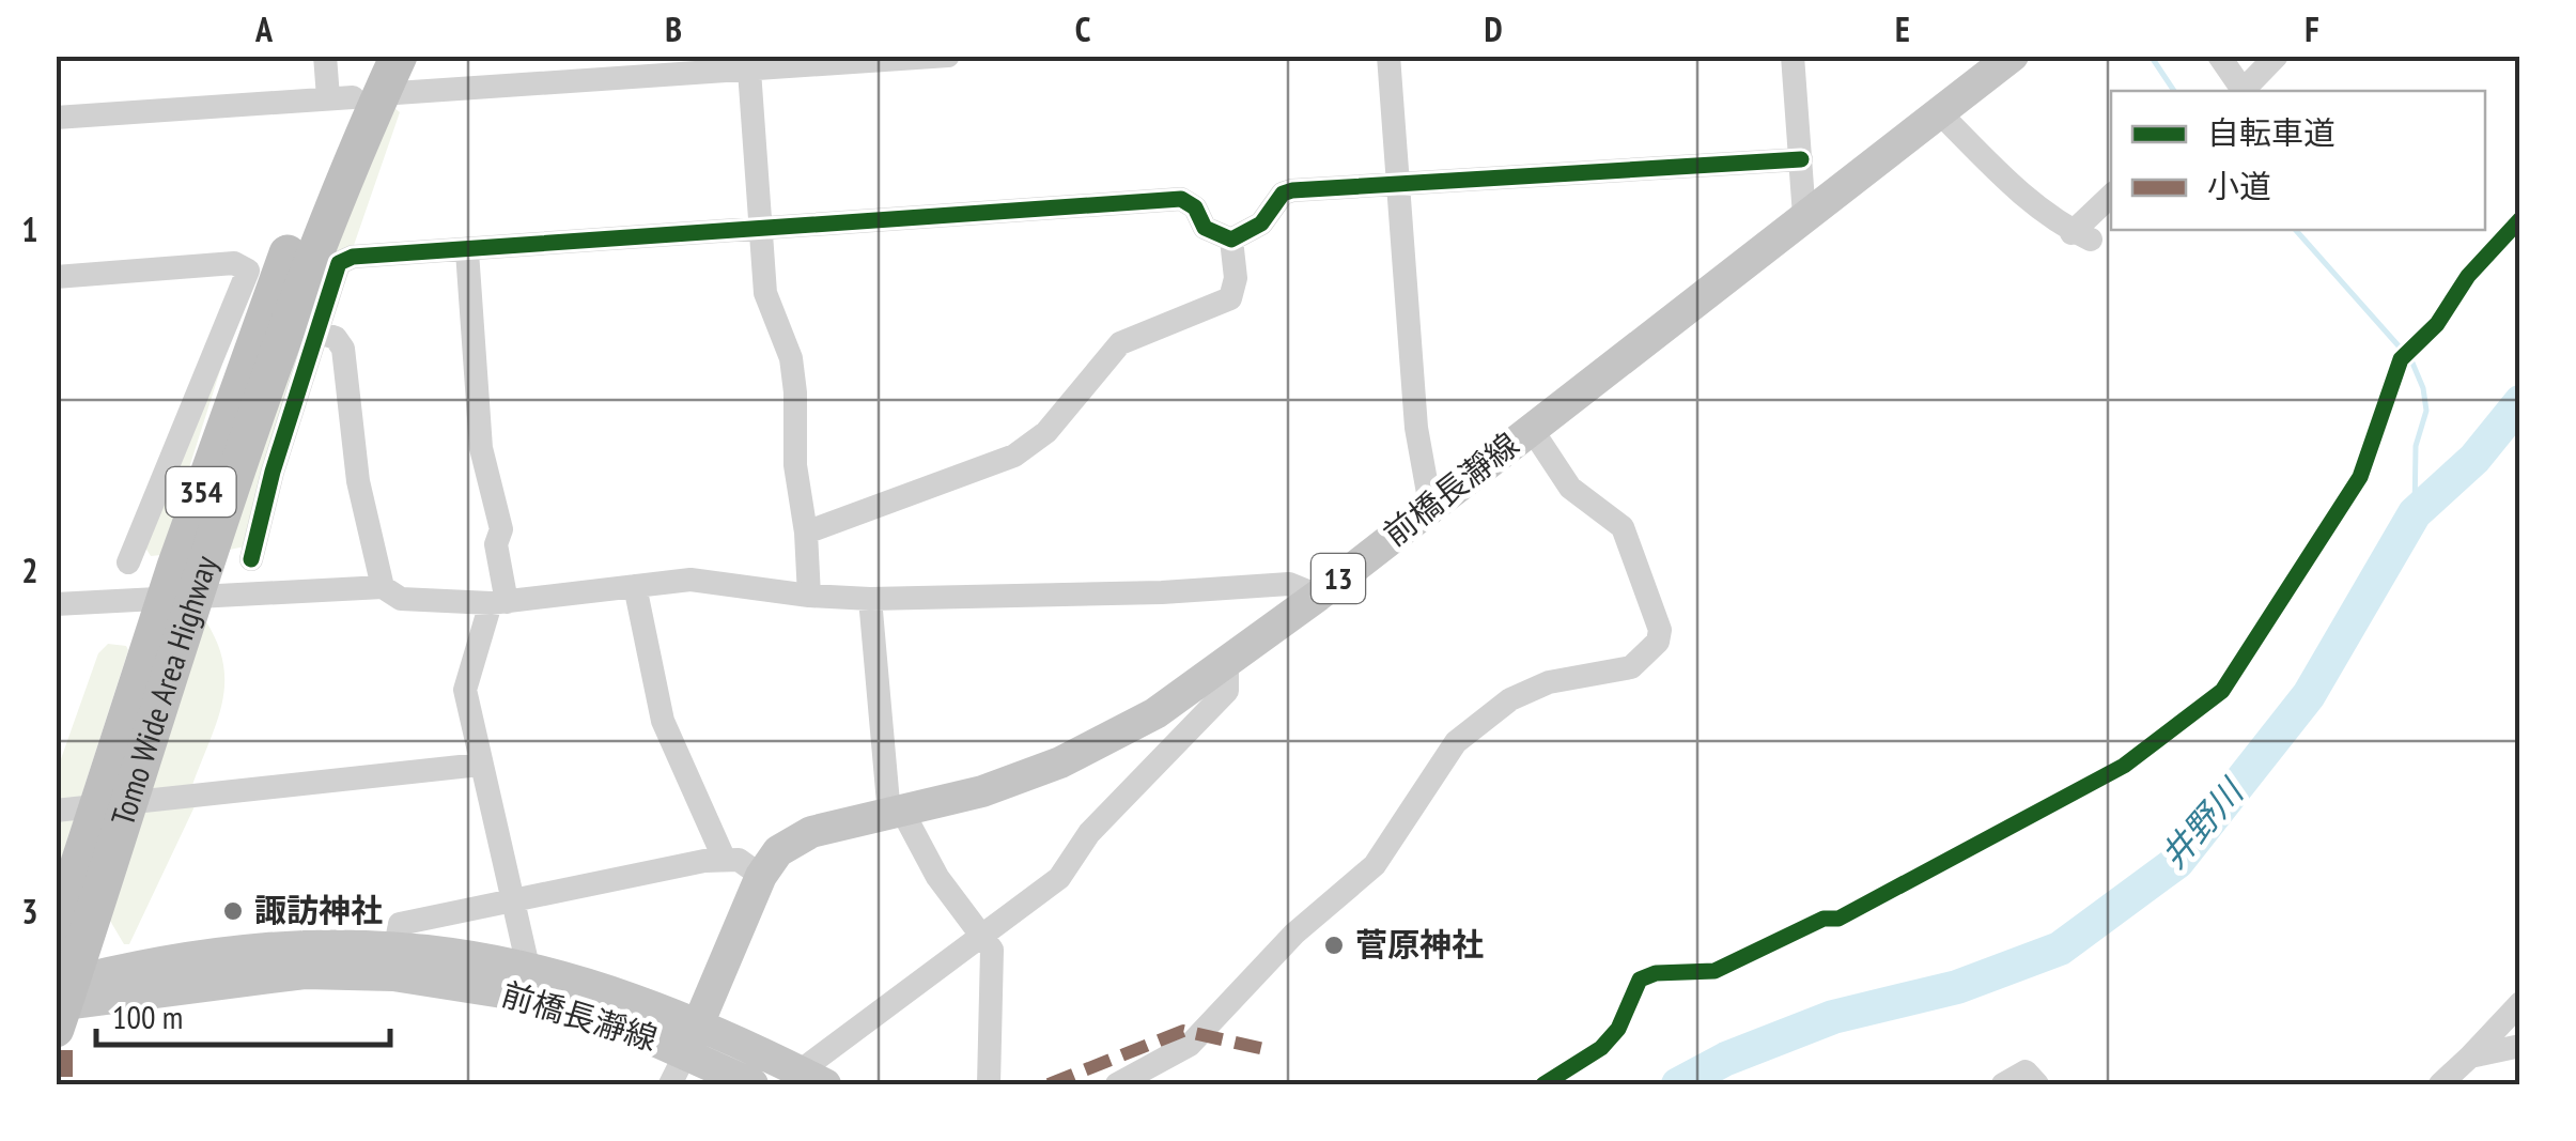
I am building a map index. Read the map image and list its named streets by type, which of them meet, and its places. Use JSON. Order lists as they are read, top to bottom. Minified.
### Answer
{"streets":{"highway":["354","Tomo Wide Area Highway"],"main road":["前橋長瀞線","13"]},"crossings":[["前橋長瀞線","Tomo Wide Area Highway"]],"water":["井野川"],"places":["諏訪神社","菅原神社"],"legend":["自転車道","小道"],"scale_bar":"100 m","grid":{"columns":["A","B","C","D","E","F"],"rows":["1","2","3"]}}
